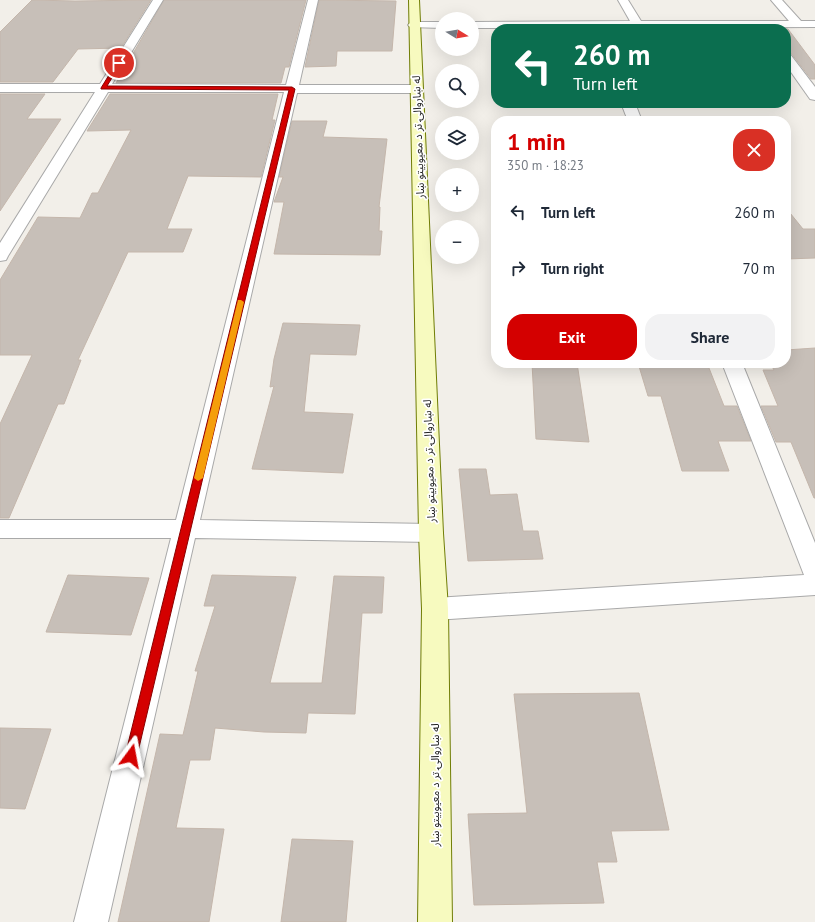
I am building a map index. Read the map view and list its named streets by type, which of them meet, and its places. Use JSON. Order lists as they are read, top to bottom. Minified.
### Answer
{"streets":{"street":["له ښاروالۍ تر د معیوبیتو ښار"]},"north":"right","page":{"map_buttons":["+","−"],"turn":["260 m","Turn left"],"heading":["1 min","350 m · 18:23"],"list":[{"name":"Turn left","value":"260 m"},{"name":"Turn right","value":"70 m"}],"buttons":["Exit","Share"]}}
